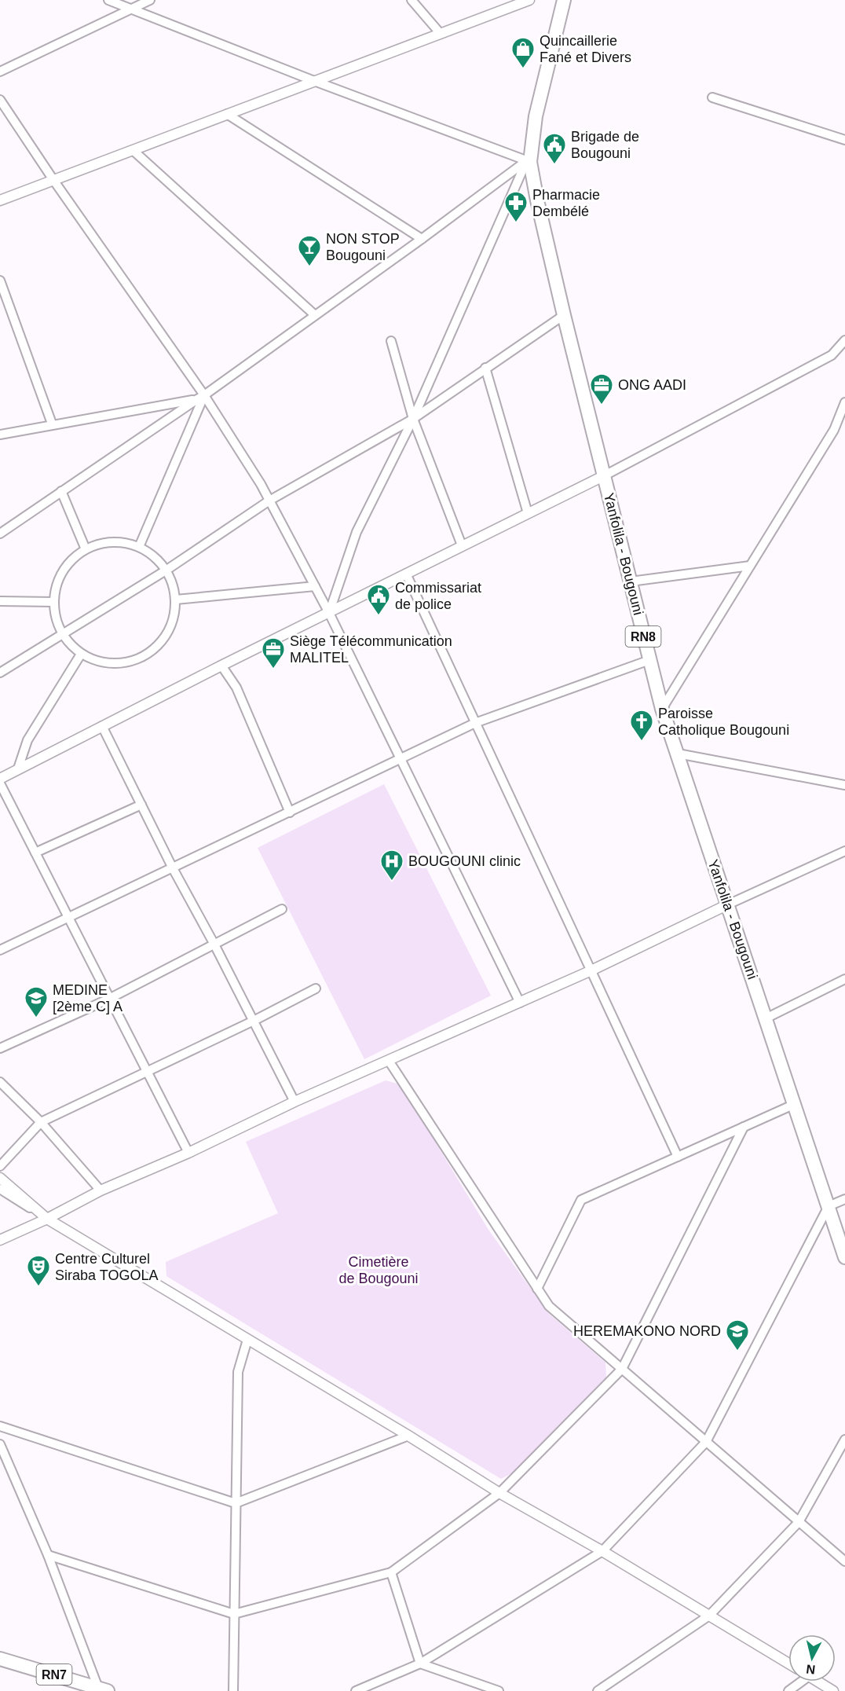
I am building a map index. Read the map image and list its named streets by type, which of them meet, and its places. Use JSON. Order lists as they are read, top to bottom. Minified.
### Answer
{"streets":{"main road":["Yanfolila - Bougouni","RN8","RN7"]},"parks":["Cimetière de Bougouni"],"places":{"shop":["Quincaillerie Fané et Divers"],"public building":["Brigade de Bougouni","Commissariat de police"],"pharmacy":["Pharmacie Dembélé"],"bar":["NON STOP Bougouni"],"office":["ONG AADI","Siège Télécommunication MALITEL"],"church":["Paroisse Catholique Bougouni"],"hospital":["BOUGOUNI clinic"],"school or university":["MEDINE [2ème C] A","HEREMAKONO NORD"],"theatre":["Centre Culturel Siraba TOGOLA"]},"north":"bottom"}
